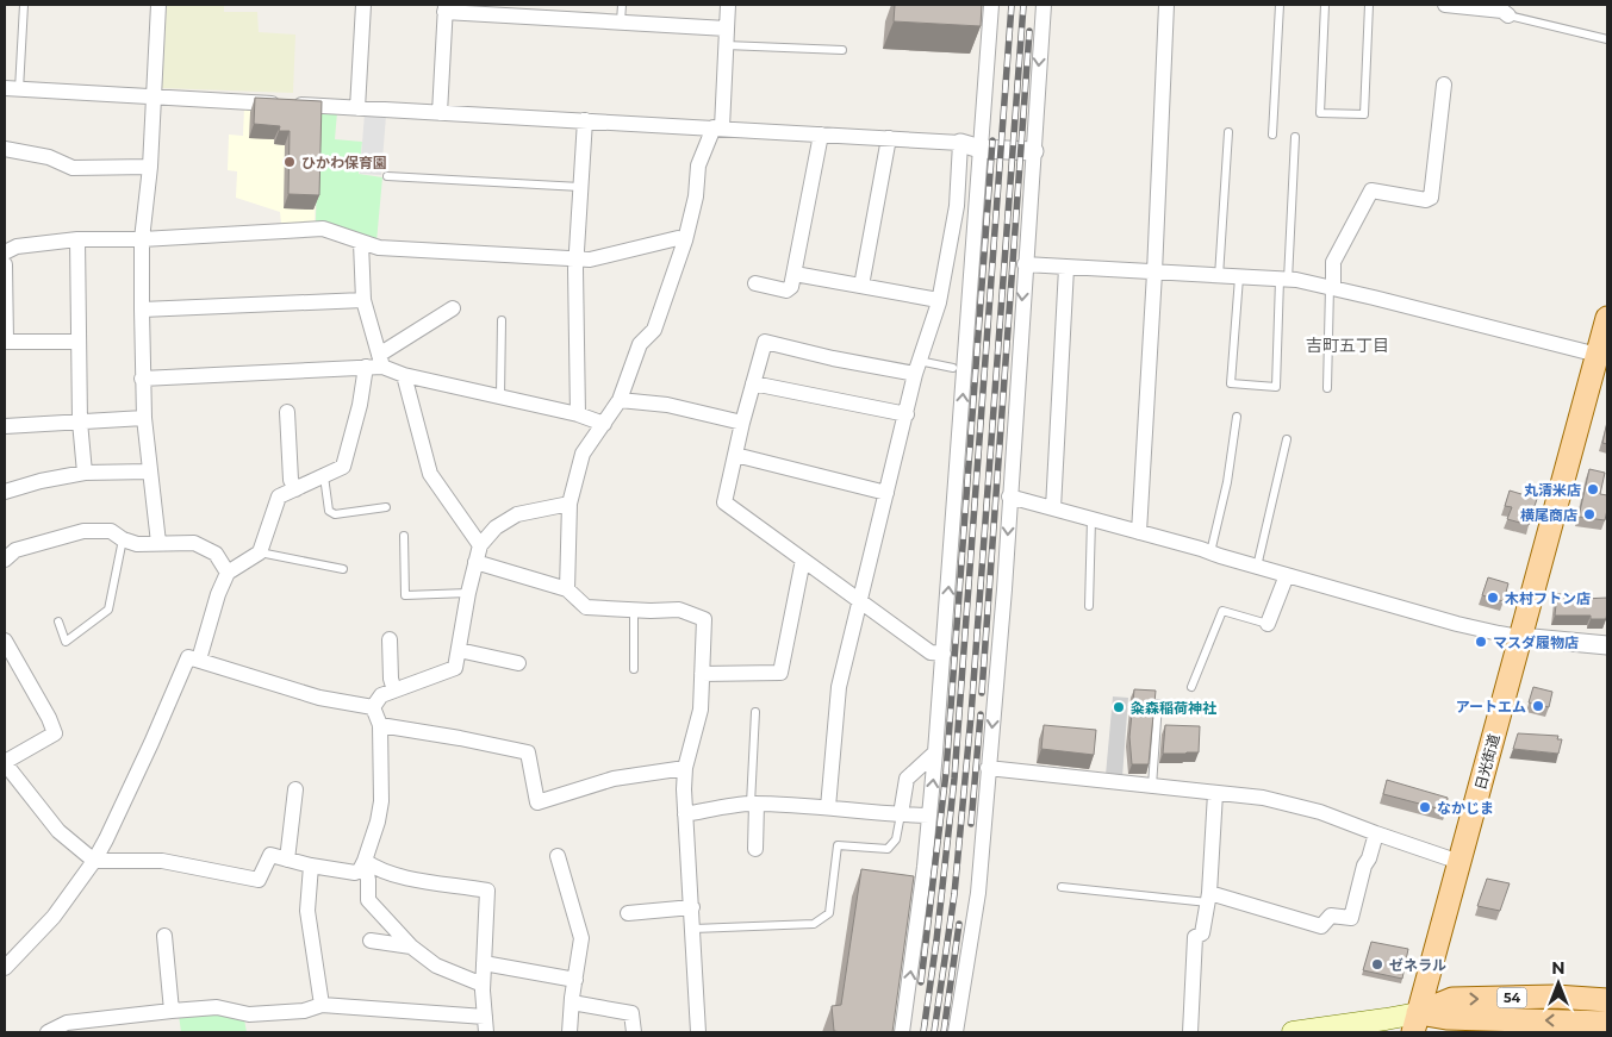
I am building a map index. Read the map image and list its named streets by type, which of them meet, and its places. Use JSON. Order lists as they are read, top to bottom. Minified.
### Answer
{"streets":{"main road":["日光街道","54"]},"crossings":[["日光街道","54"]],"districts":["吉町五丁目"],"places":["ひかわ保育園","丸清米店","横尾商店","木村フトン店","マスダ履物店","アートエム","粂森稲荷神社","なかじま","ゼネラル"],"north":"top"}
